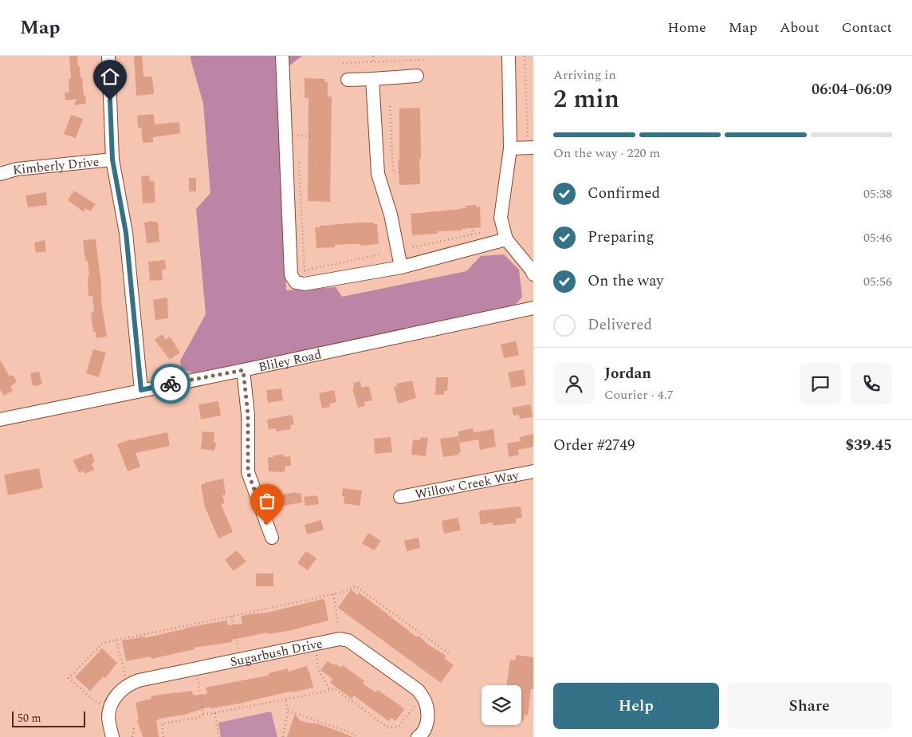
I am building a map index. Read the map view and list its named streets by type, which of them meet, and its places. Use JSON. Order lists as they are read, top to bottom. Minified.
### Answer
{"streets":{"street":["Kimberly Drive","Bliley Road","Willow Creek Way","Sugarbush Drive"]},"scale_bar":"50 m","page":{"header":"Map","nav":["Home","Map","About","Contact"],"heading":["2 min","Arriving in","06:04–06:09"],"panel":["Jordan","Courier · 4.7","Order #2749","$39.45"],"bar":"On the way · 220 m","list":[["Confirmed","05:38"],["Preparing","05:46"],["On the way","05:56"],"Delivered"],"buttons":["Help","Share"],"scale":"50 m"}}
